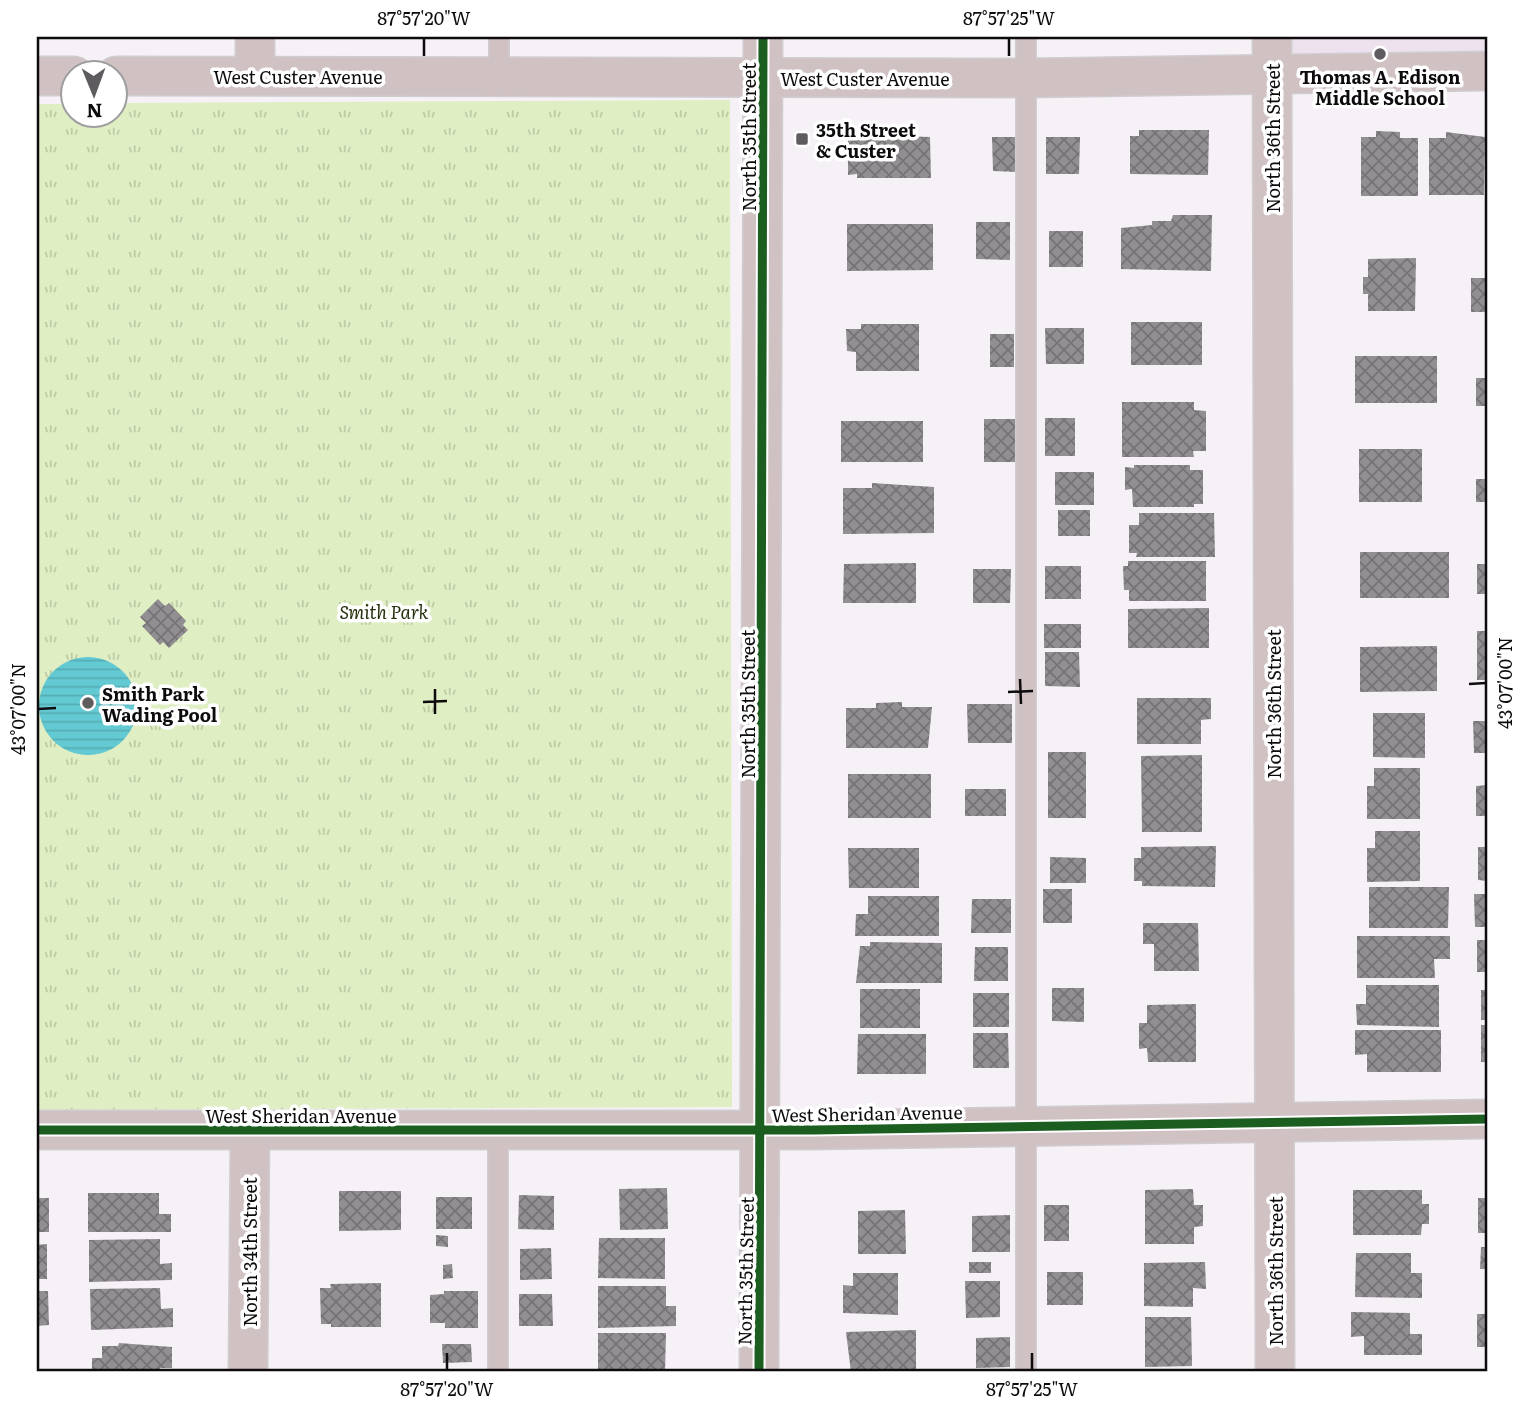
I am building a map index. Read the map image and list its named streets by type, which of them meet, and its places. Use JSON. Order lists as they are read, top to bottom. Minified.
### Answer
{"streets":{"street":["West Custer Avenue","North 35th Street","North 36th Street","West Sheridan Avenue","North 34th Street"]},"crossings":[["West Custer Avenue","North 35th Street"],["West Custer Avenue","North 36th Street"],["North 35th Street","West Sheridan Avenue"],["North 36th Street","West Sheridan Avenue"],["West Sheridan Avenue","North 34th Street"]],"parks":["Smith Park"],"places":{"other":["Thomas A. Edison Middle School","Smith Park Wading Pool"],"transit":["35th Street & Custer"]},"north":"bottom","coordinates":["87°57'20\"W","87°57'25\"W","43°07'00\"N"]}
